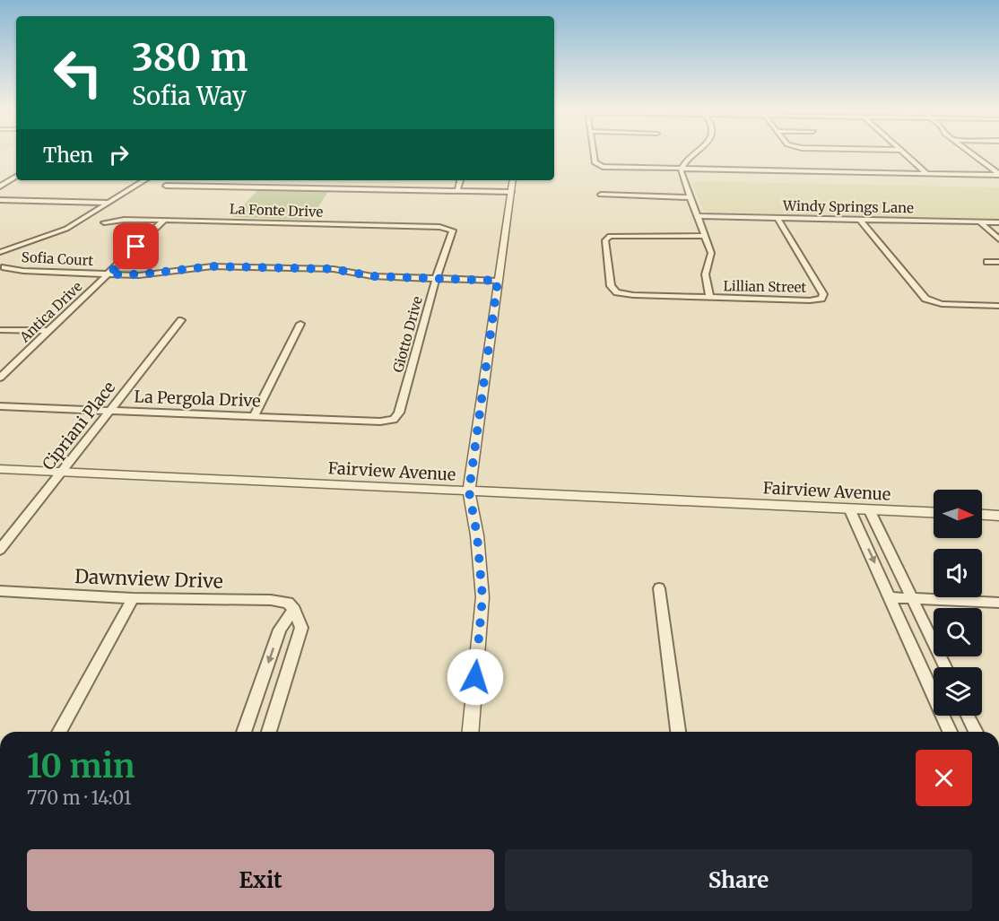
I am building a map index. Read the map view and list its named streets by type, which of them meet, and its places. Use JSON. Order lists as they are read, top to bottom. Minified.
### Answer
{"streets":{"street":["Windy Springs Lane","La Fonte Drive","Sofia Court","Lillian Street","Antica Drive","Giotto Drive","La Pergola Drive","Cipriani Place","Fairview Avenue","Dawnview Drive"]},"crossings":[["Windy Springs Lane","Lillian Street"],["La Fonte Drive","Antica Drive"],["La Fonte Drive","Giotto Drive"],["Sofia Court","Antica Drive"],["Sofia Court","Giotto Drive"],["Giotto Drive","La Pergola Drive"],["La Pergola Drive","Cipriani Place"],["Cipriani Place","Fairview Avenue"]],"north":"right","page":{"turn":["380 m","Sofia Way"],"then":"Then","heading":["10 min","770 m · 14:01"],"buttons":["Exit","Share"]}}
